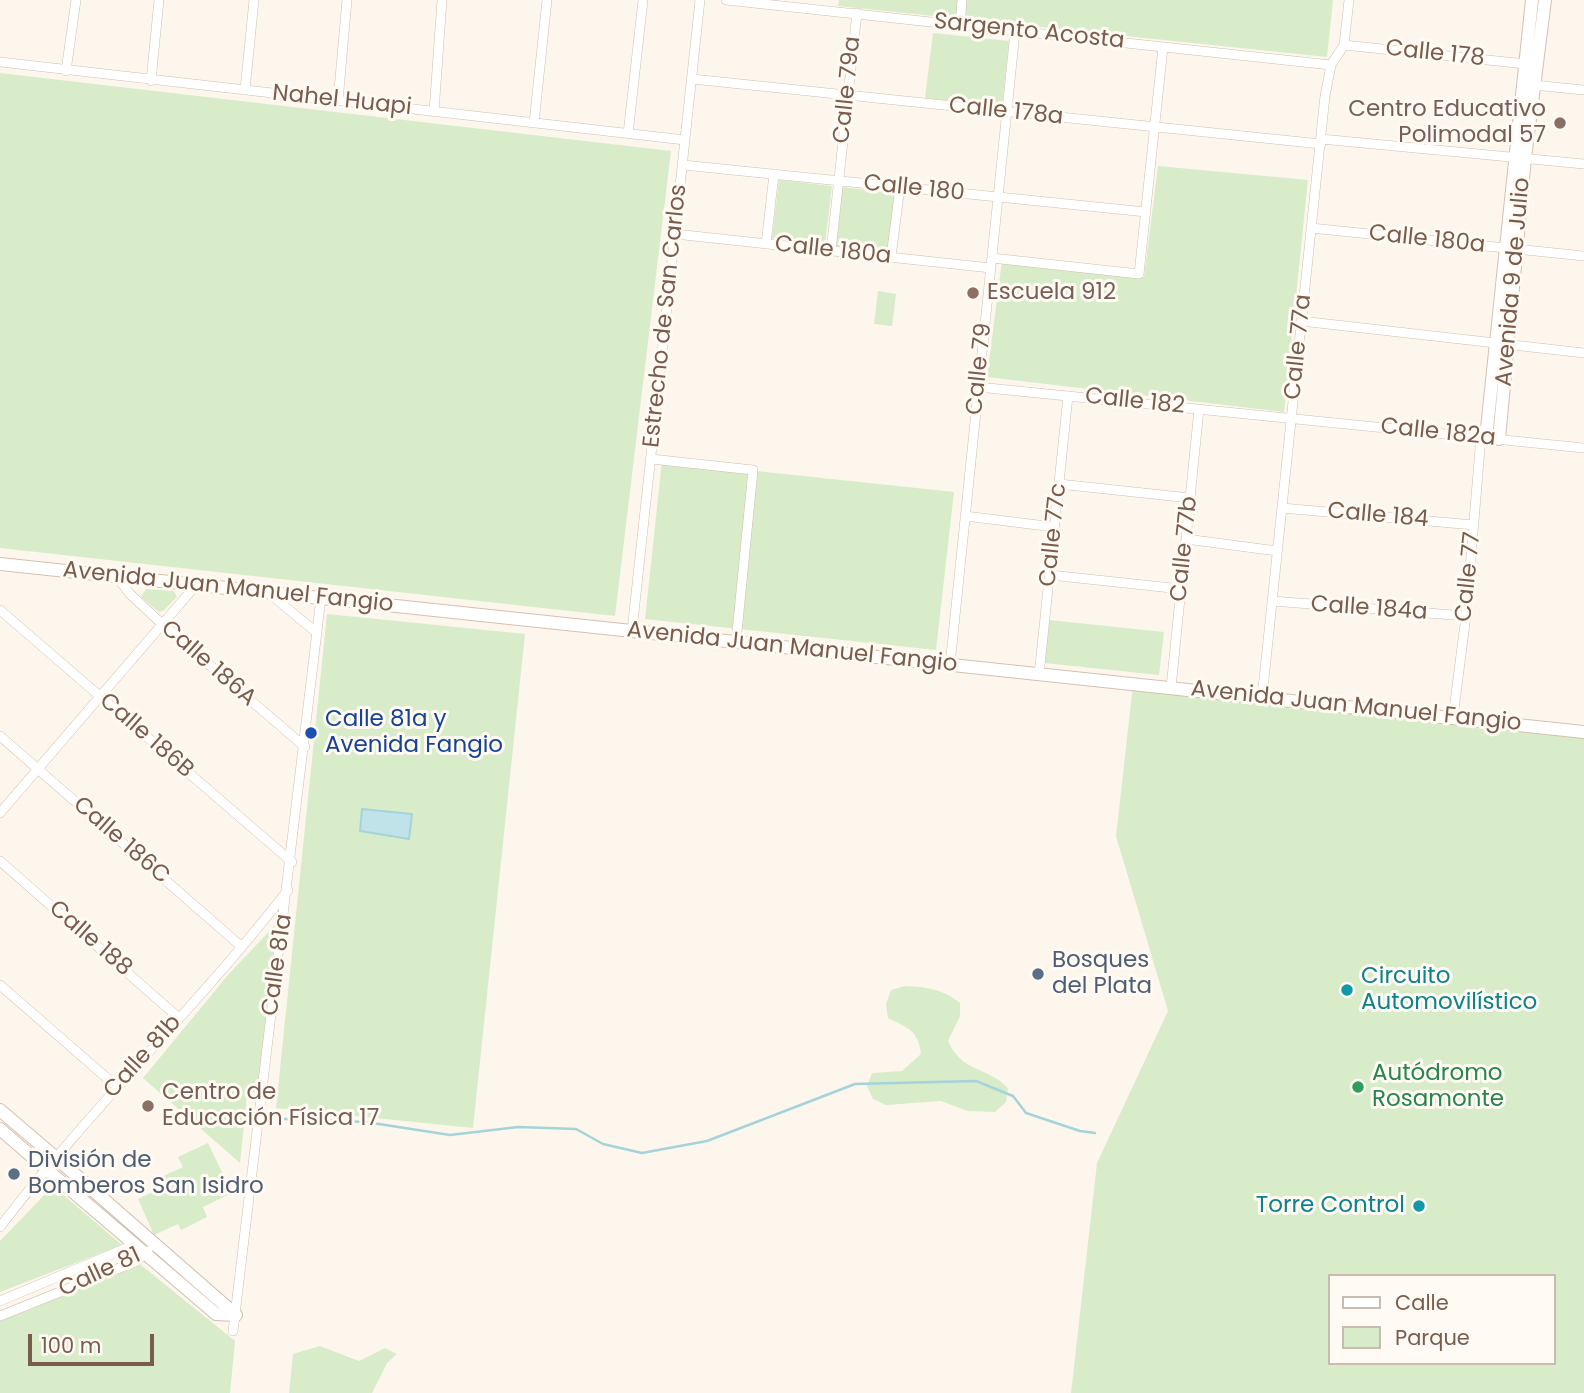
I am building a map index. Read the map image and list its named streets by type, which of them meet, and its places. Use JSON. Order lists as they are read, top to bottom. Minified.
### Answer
{"streets":{"main road":["Avenida 9 de Julio","Avenida Juan Manuel Fangio"],"street":["Sargento Acosta","Calle 178","Calle 79a","Nahel Huapi","Calle 178a","Calle 180","Calle 180a","Estrecho de San Carlos","Calle 77a","Calle 79","Calle 182","Calle 182a","Calle 184","Calle 77c","Calle 77b","Calle 77","Calle 184a","Calle 186A","Calle 186B","Calle 186C","Calle 188","Calle 81a","Calle 81b","Calle 81"]},"crossings":[["Sargento Acosta","Calle 79a"],["Sargento Acosta","Calle 77a"],["Sargento Acosta","Calle 79"],["Calle 178","Avenida 9 de Julio"],["Calle 178","Calle 77a"],["Calle 79a","Calle 178a"],["Calle 79a","Calle 180"],["Calle 79a","Calle 180a"],["Nahel Huapi","Estrecho de San Carlos"],["Calle 178a","Estrecho de San Carlos"],["Calle 178a","Calle 77a"],["Calle 178a","Calle 79"],["Calle 180","Calle 180a"],["Calle 180","Estrecho de San Carlos"],["Calle 180","Calle 79"],["Calle 180a","Avenida 9 de Julio"],["Calle 180a","Estrecho de San Carlos"],["Calle 180a","Calle 77a"],["Calle 180a","Calle 79"],["Avenida 9 de Julio","Calle 182a"],["Avenida 9 de Julio","Calle 77"],["Estrecho de San Carlos","Avenida Juan Manuel Fangio"],["Calle 77a","Calle 182"],["Calle 77a","Calle 182a"],["Calle 77a","Calle 184"],["Calle 77a","Avenida Juan Manuel Fangio"],["Calle 77a","Calle 184a"],["Calle 79","Calle 182"],["Calle 79","Avenida Juan Manuel Fangio"],["Calle 182","Calle 182a"],["Calle 182","Calle 77c"],["Calle 182","Calle 77b"],["Calle 182a","Calle 77"],["Calle 184","Calle 77"],["Calle 77c","Avenida Juan Manuel Fangio"],["Calle 77b","Avenida Juan Manuel Fangio"],["Calle 77","Avenida Juan Manuel Fangio"],["Calle 77","Calle 184a"],["Avenida Juan Manuel Fangio","Calle 186A"],["Avenida Juan Manuel Fangio","Calle 81a"],["Calle 186A","Calle 81a"],["Calle 186B","Calle 81a"],["Calle 186C","Calle 81b"],["Calle 188","Calle 81b"],["Calle 81a","Calle 81b"]],"places":["Centro Educativo Polimodal 57","Escuela 912","Calle 81a y Avenida Fangio","Bosques del Plata","Circuito Automovilístico","Autódromo Rosamonte","Centro de Educación Física 17","División de Bomberos San Isidro","Torre Control"],"legend":["Calle","Parque"],"scale_bar":"100 m"}
